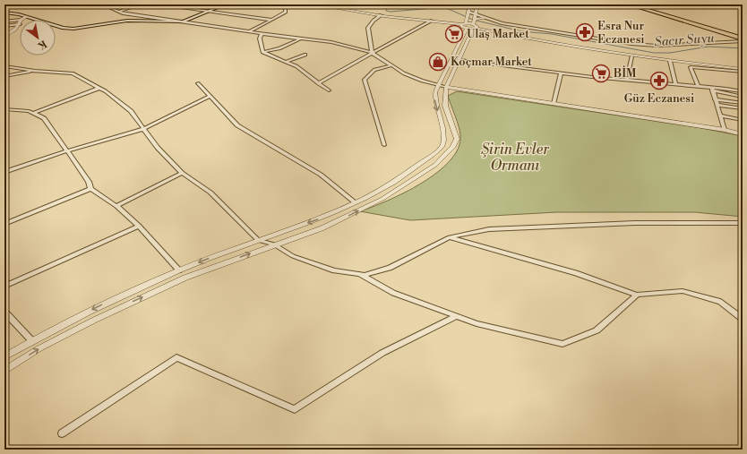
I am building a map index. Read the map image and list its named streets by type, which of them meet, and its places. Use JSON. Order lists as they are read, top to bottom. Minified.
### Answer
{"water":["Sacır Suyu"],"parks":["Şirin Evler Ormanı"],"places":{"pharmacy":["Esra Nur Eczanesi","Güz Eczanesi"],"supermarket":["Ulaş Market","BİM"],"shop":["Koçmar Market"]},"north":"bottom right"}
